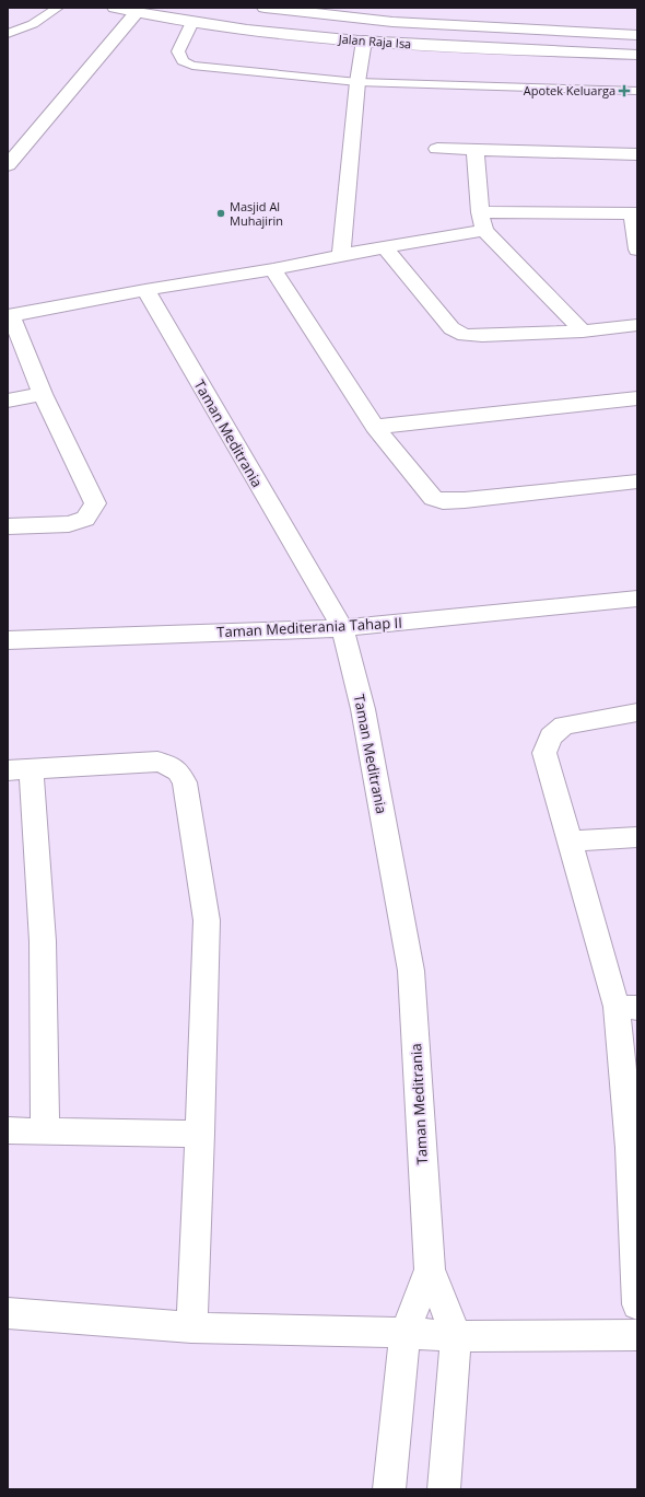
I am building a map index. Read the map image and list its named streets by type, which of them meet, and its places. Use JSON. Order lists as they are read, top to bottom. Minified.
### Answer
{"streets":{"street":["Jalan Raja Isa","Taman Meditrania","Taman Mediterania Tahap II"]},"crossings":[["Taman Meditrania","Taman Mediterania Tahap II"]],"places":{"health":["Apotek Keluarga"],"other":["Masjid Al Muhajirin"]}}
